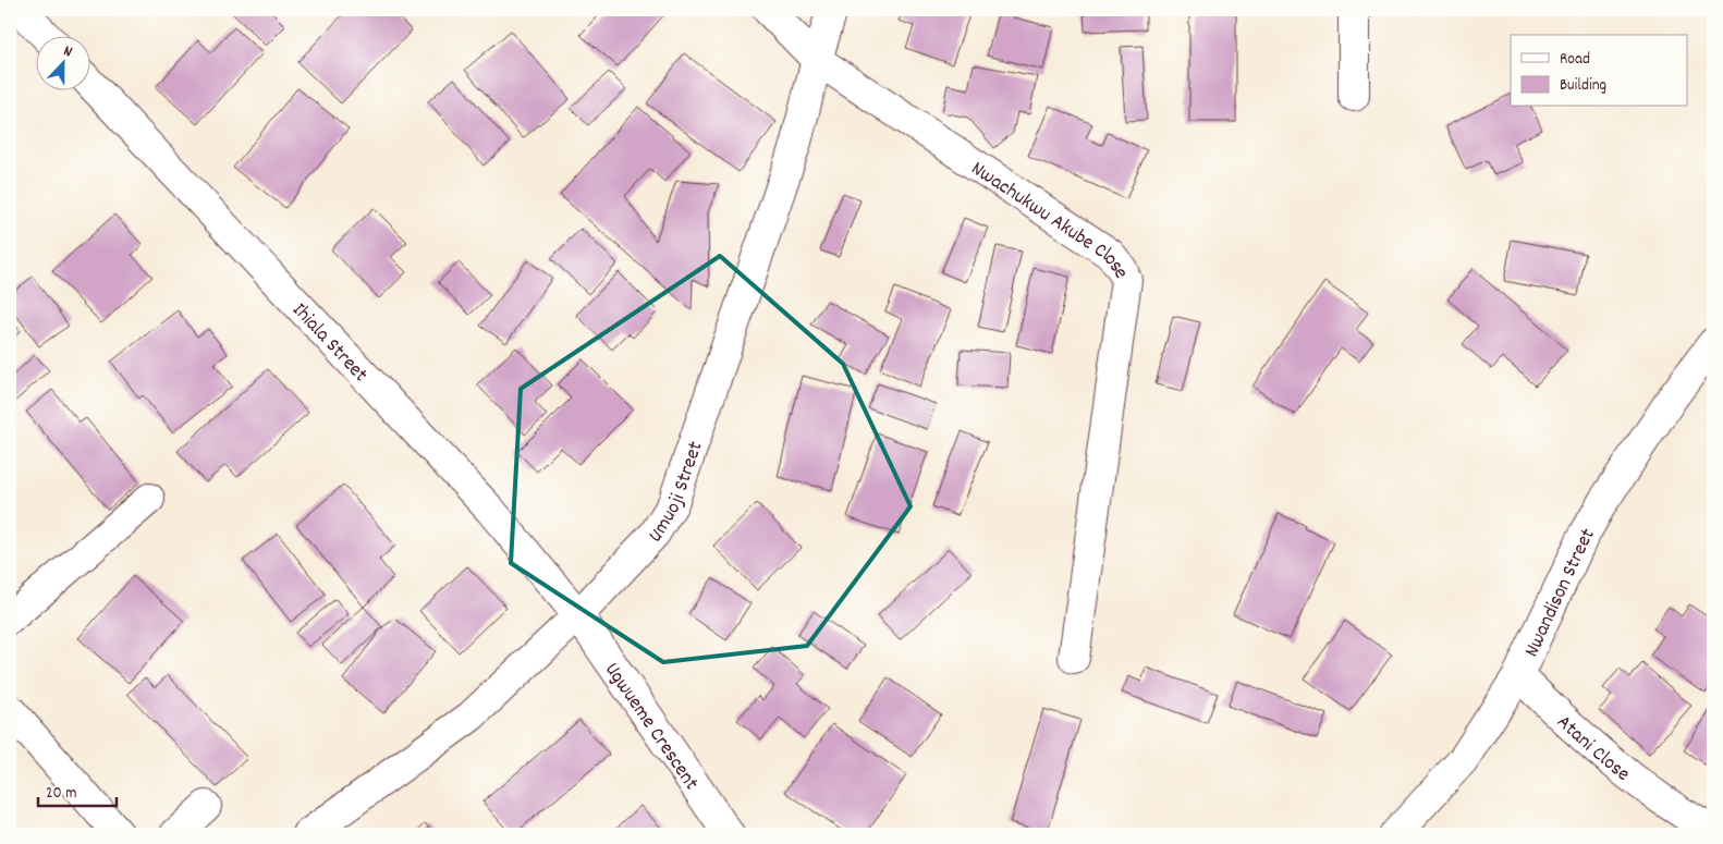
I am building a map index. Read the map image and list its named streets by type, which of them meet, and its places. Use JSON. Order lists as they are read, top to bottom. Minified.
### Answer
{"streets":{"street":["Nwachukwu Akube Close","Ihiala Street","Umuoji Street","Nwandison Street","Ugwueme Crescent","Atani Close"]},"crossings":[["Nwachukwu Akube Close","Umuoji Street"],["Ihiala Street","Umuoji Street"],["Ihiala Street","Ugwueme Crescent"],["Umuoji Street","Ugwueme Crescent"],["Nwandison Street","Atani Close"]],"legend":["Road","Building"],"scale_bar":"20 m","north":"top"}
